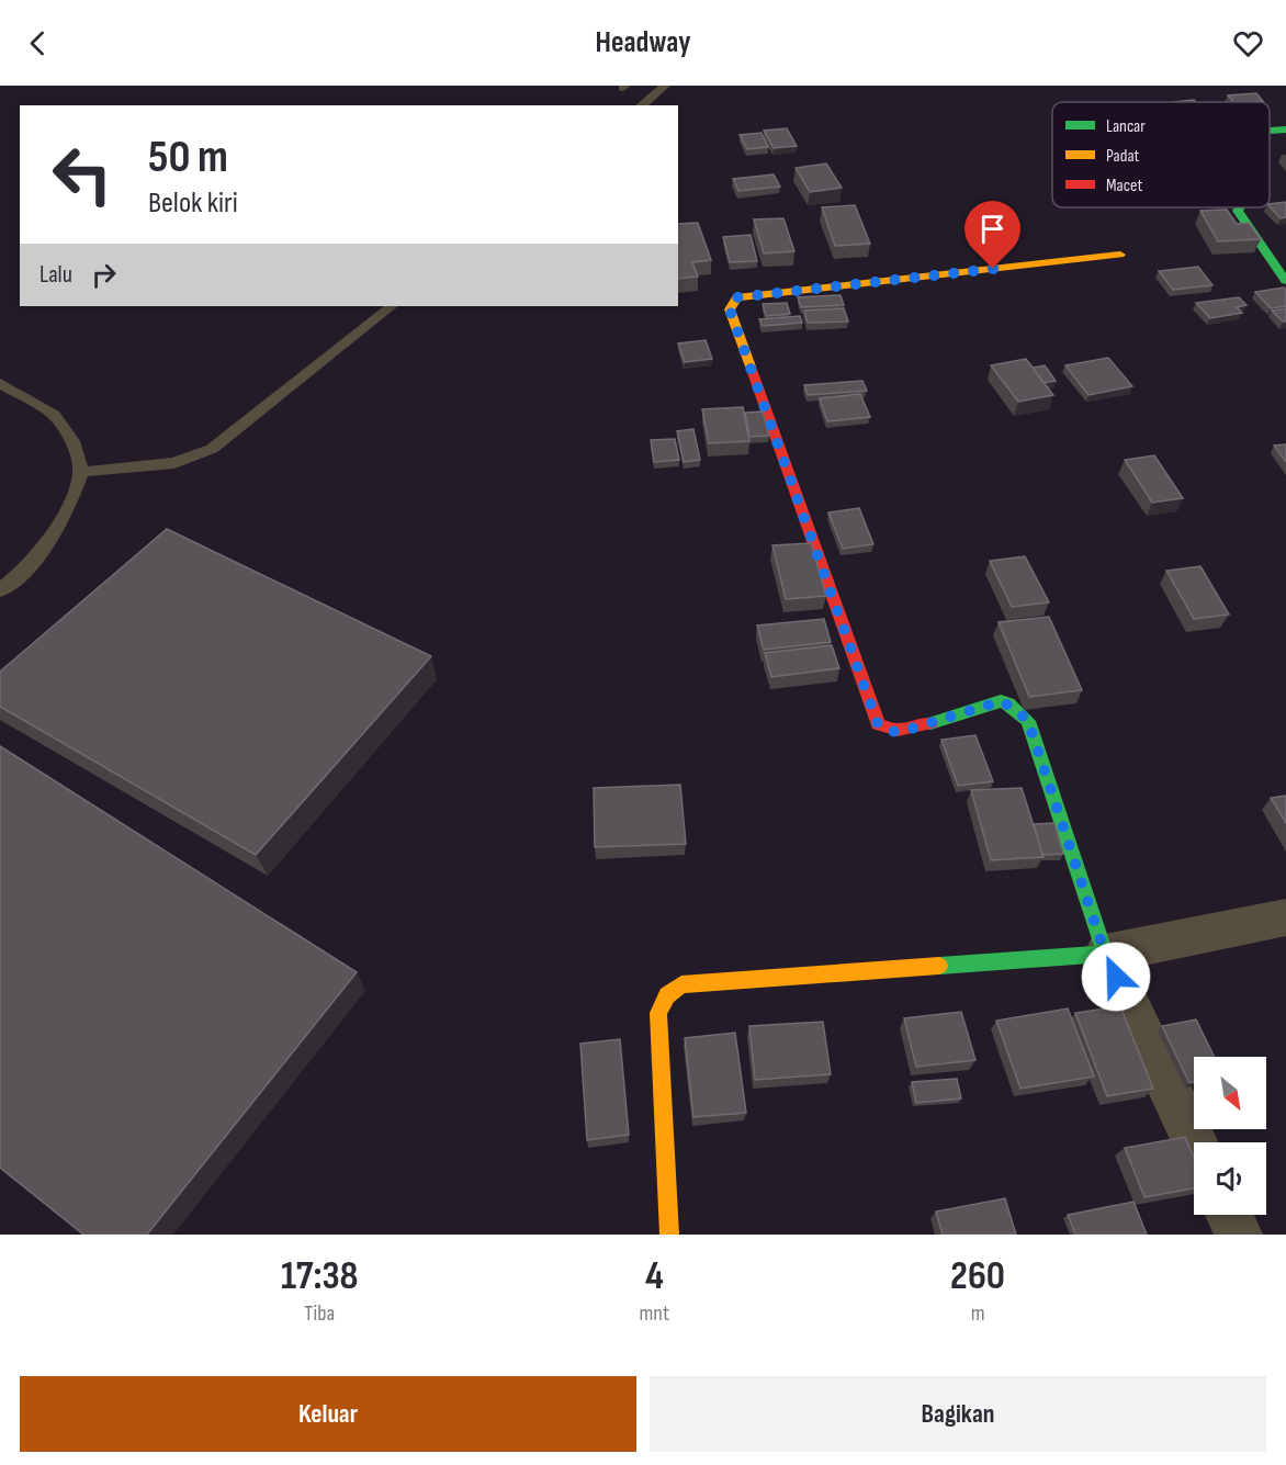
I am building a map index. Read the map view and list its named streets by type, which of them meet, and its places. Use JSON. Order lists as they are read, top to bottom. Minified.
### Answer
{"legend":["Lancar","Padat","Macet"],"north":"bottom right","page":{"header":"Headway","turn":["50 m","Belok kiri"],"then":"Lalu","eta":["17:38","Tiba","4","mnt","260","m"],"buttons":["Keluar","Bagikan"]}}
